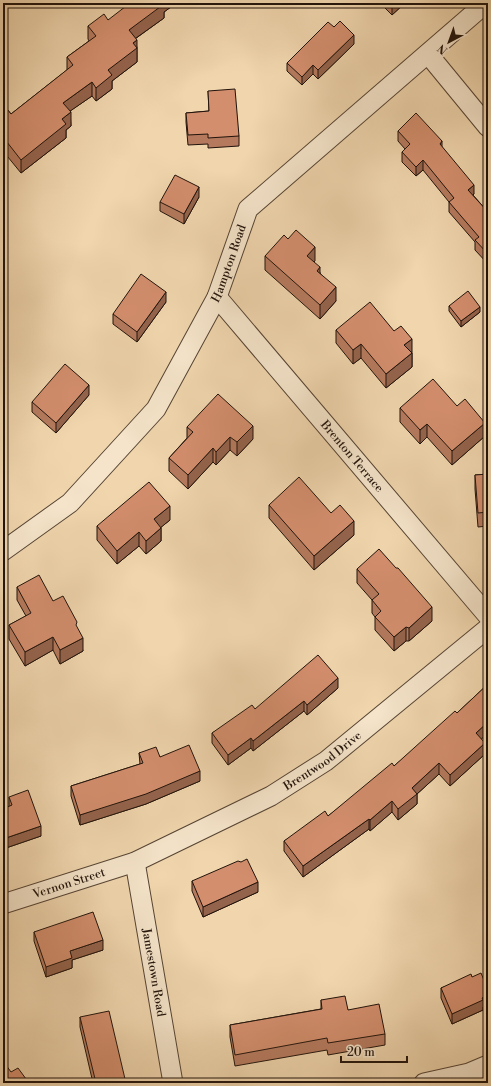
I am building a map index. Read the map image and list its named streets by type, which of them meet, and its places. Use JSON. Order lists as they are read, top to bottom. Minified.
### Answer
{"streets":{"street":["Hampton Road","Brenton Terrace","Brentwood Drive","Vernon Street","Jamestown Road"]},"crossings":[["Hampton Road","Brenton Terrace"],["Brentwood Drive","Vernon Street"],["Brentwood Drive","Jamestown Road"],["Vernon Street","Jamestown Road"]],"scale_bar":"20 m","north":"bottom left"}
